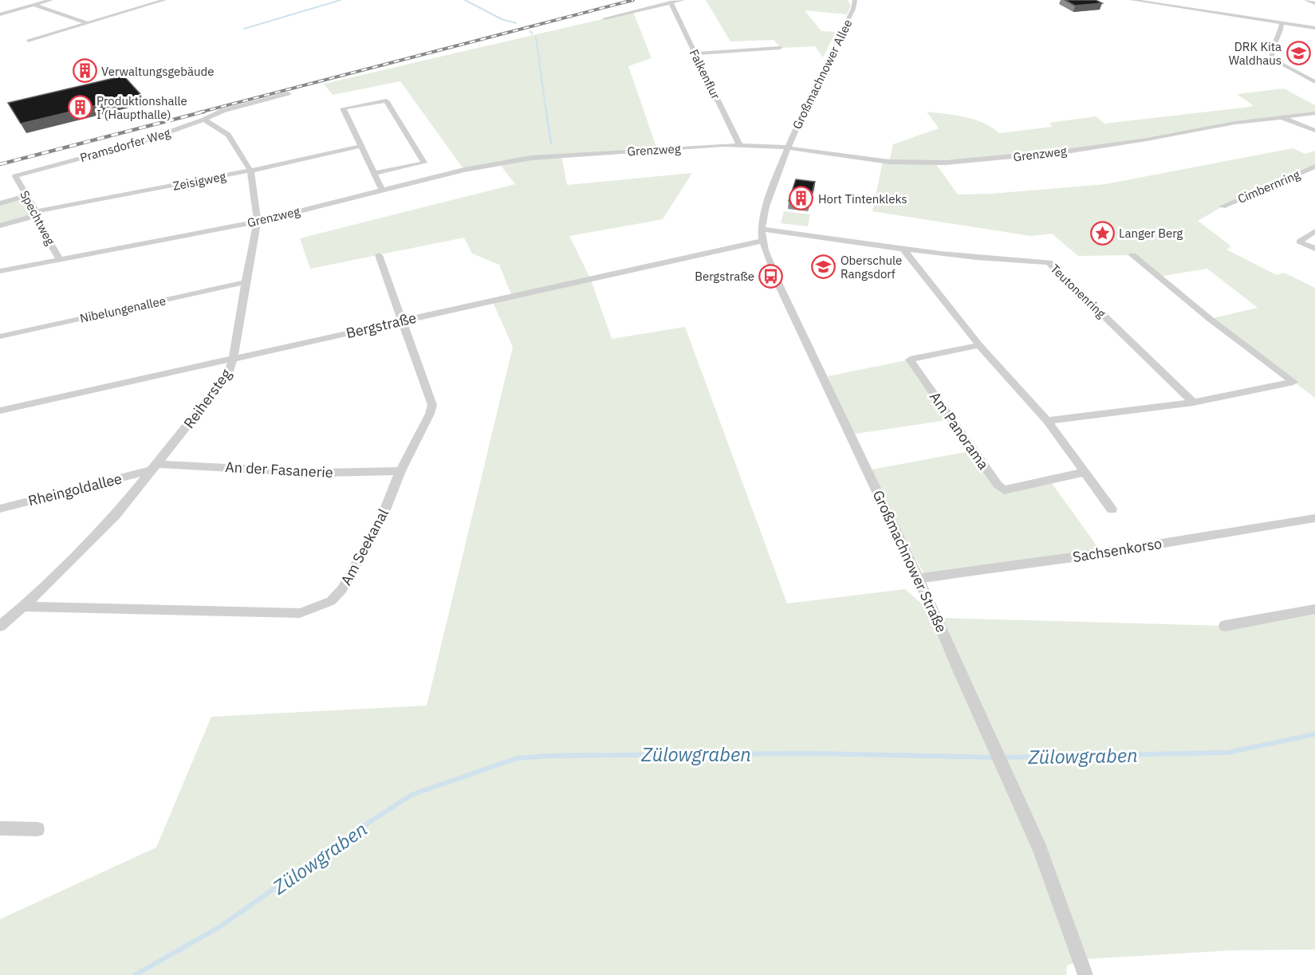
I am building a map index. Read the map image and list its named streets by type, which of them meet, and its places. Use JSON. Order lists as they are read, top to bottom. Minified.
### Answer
{"streets":{"street":["Falkenflur","Großmachnower Allee","Pramsdorfer Weg","Grenzweg","Zeisigweg","Cimbernring","Spechtweg","Teutonenring","Nibelungenallee","Bergstraße","Reihersteg","Am Panorama","An der Fasanerie","Rheingoldallee","Am Seekanal","Sachsenkorso","Großmachnower Straße"]},"crossings":[["Falkenflur","Grenzweg"],["Großmachnower Allee","Grenzweg"],["Großmachnower Allee","Großmachnower Straße"],["Pramsdorfer Weg","Spechtweg"],["Pramsdorfer Weg","Reihersteg"],["Grenzweg","Spechtweg"],["Grenzweg","Reihersteg"],["Grenzweg","Großmachnower Straße"],["Zeisigweg","Spechtweg"],["Zeisigweg","Reihersteg"],["Teutonenring","Großmachnower Straße"],["Nibelungenallee","Reihersteg"],["Bergstraße","Reihersteg"],["Bergstraße","Am Seekanal"],["Bergstraße","Großmachnower Straße"],["Reihersteg","An der Fasanerie"],["Reihersteg","Rheingoldallee"],["Reihersteg","Am Seekanal"],["An der Fasanerie","Rheingoldallee"],["An der Fasanerie","Am Seekanal"],["Sachsenkorso","Großmachnower Straße"]],"water":["Zülowgraben"],"places":{"school or university":["DRK Kita Waldhaus","Oberschule Rangsdorf"],"building":["Verwaltungsgebäude","Produktionshalle I (Haupthalle)","Hort Tintenkleks"],"place":["Langer Berg"],"bus stop":["Bergstraße"]}}
